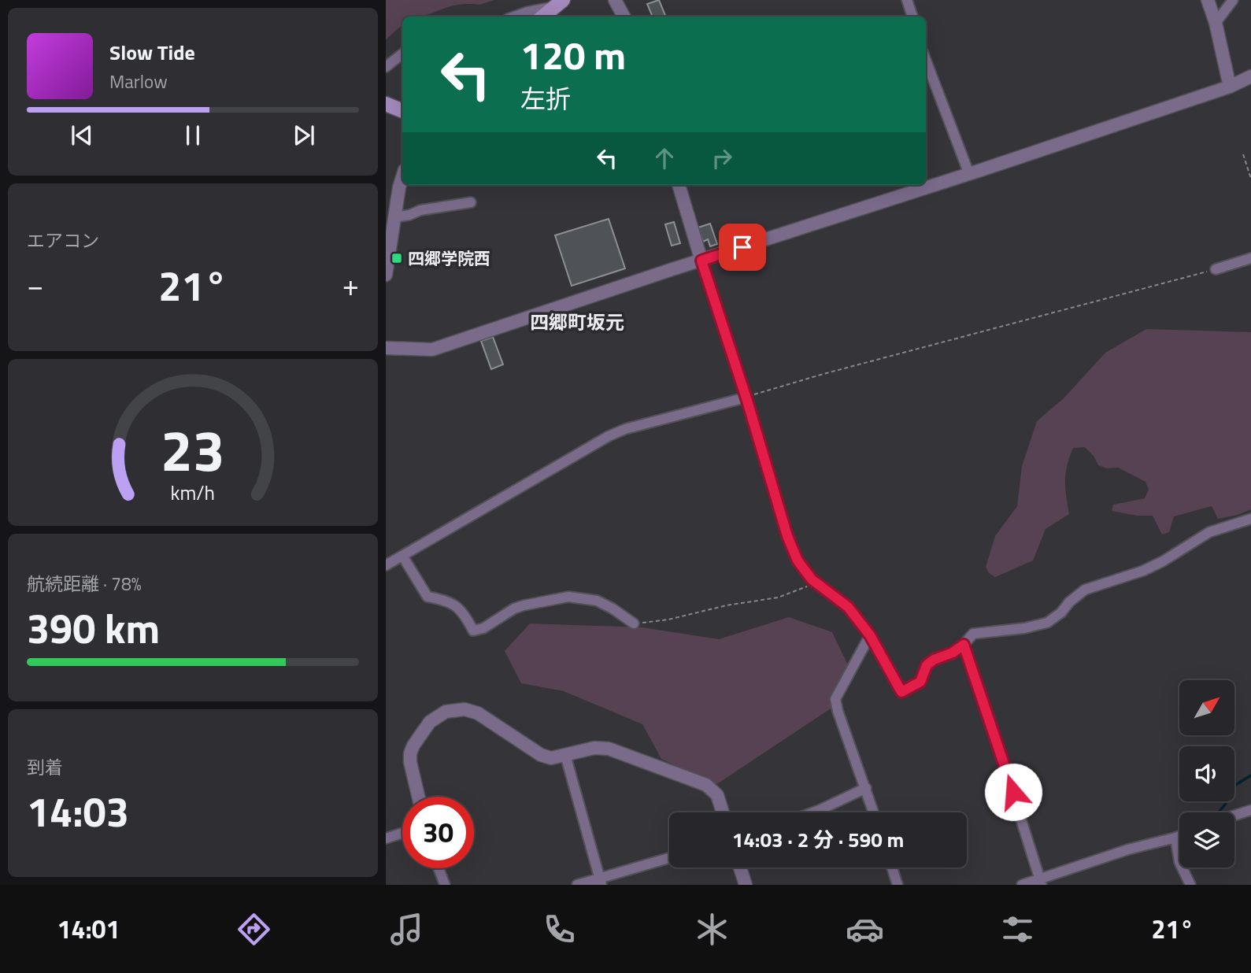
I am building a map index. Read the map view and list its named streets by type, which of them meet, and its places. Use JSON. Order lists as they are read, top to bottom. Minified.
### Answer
{"districts":["四郷町坂元"],"places":{"transit":["四郷学院西"]},"north":"top right","page":{"turn":["120 m","左折"],"song":["Slow Tide","Marlow"],"tile":["エアコン",["航続距離 · 78%","390 km"],["到着","14:03"]],"heat":["−","21°","+"],"limit":"30","trip":"14:03 · 2 分 · 590 m","tabs":["14:01","21°"],"gauge":["23","km/h"]}}
